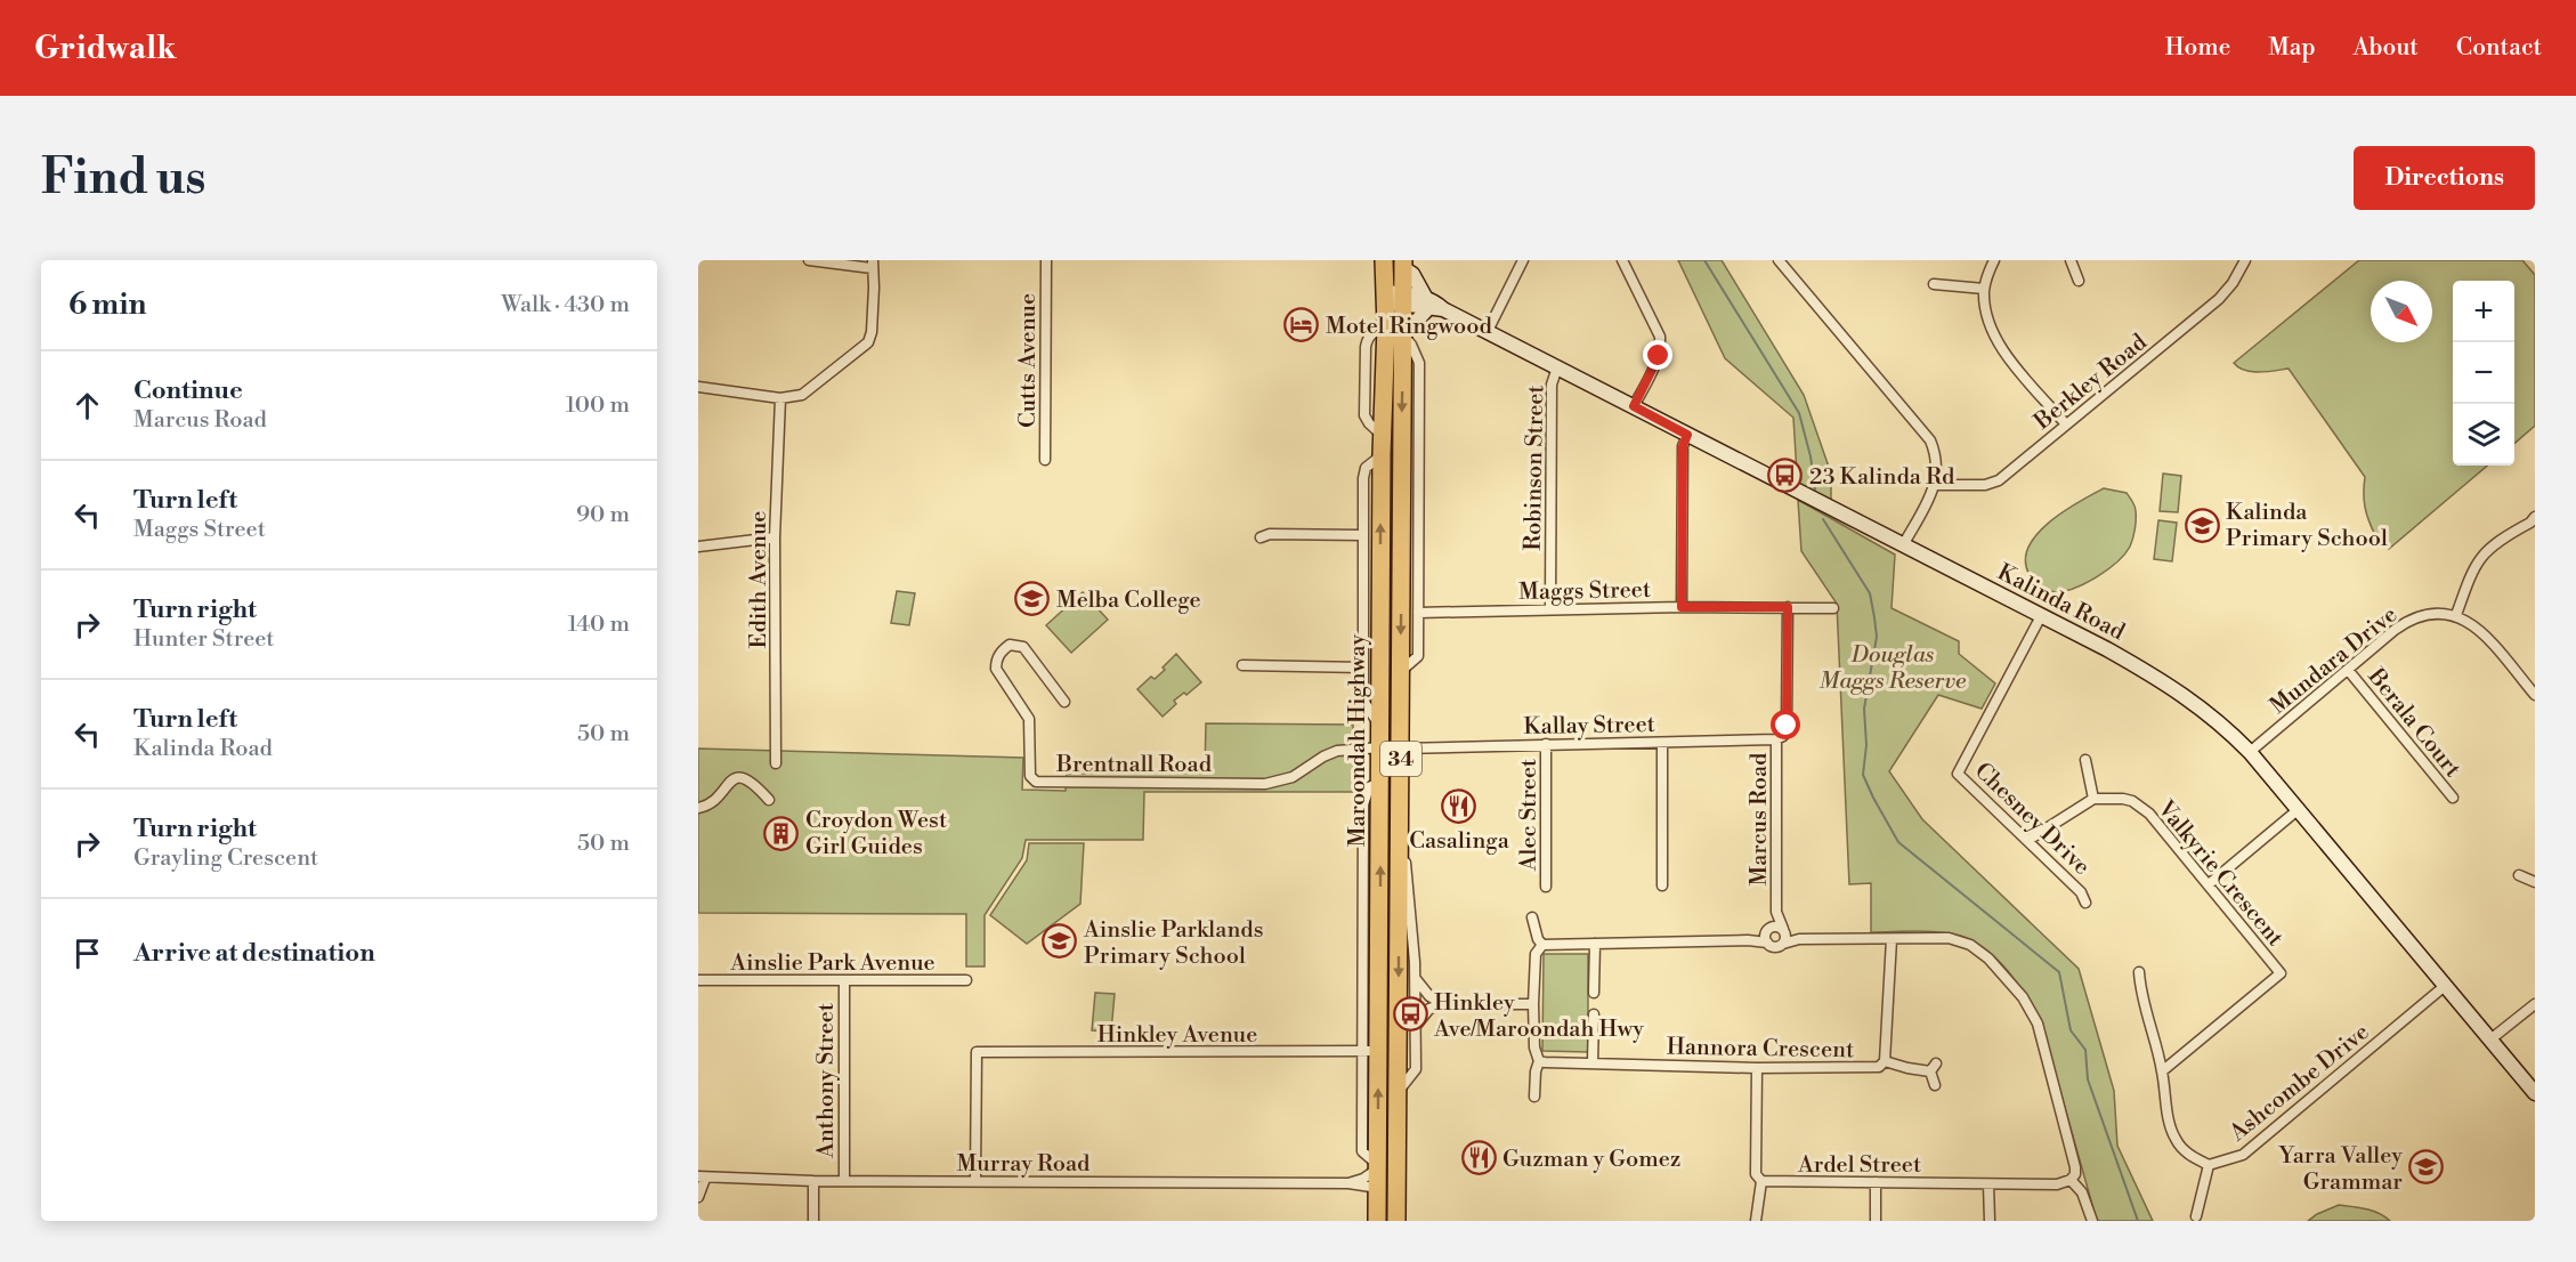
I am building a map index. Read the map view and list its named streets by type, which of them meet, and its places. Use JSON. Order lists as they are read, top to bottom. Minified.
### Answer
{"streets":{"highway":["Maroondah Highway","34"],"street":["Cutts Avenue","Berkley Road","Robinson Street","Edith Avenue","Maggs Street","Kalinda Road","Mundara Drive","Berala Court","Kallay Street","Brentnall Road","Alec Street","Chesney Drive","Marcus Road","Valkyrie Crescent","Ainslie Park Avenue","Hinkley Avenue","Hannora Crescent","Anthony Street","Ashcombe Drive","Murray Road","Ardel Street"]},"crossings":[["Robinson Street","Maggs Street"],["Robinson Street","Kalinda Road"],["Maggs Street","Marcus Road"],["Kalinda Road","Mundara Drive"],["Kalinda Road","Maroondah Highway"],["Kalinda Road","Chesney Drive"],["Kalinda Road","Ashcombe Drive"],["Mundara Drive","Berala Court"],["Kallay Street","Maroondah Highway"],["Kallay Street","Alec Street"],["Kallay Street","Marcus Road"],["Maroondah Highway","Brentnall Road"],["Maroondah Highway","Hinkley Avenue"],["Maroondah Highway","Murray Road"],["Ainslie Park Avenue","Anthony Street"],["Hinkley Avenue","Murray Road"],["Anthony Street","Murray Road"]],"parks":["Douglas Maggs Reserve"],"places":{"hotel":["Motel Ringwood"],"bus stop":["23 Kalinda Rd","Hinkley Ave/Maroondah Hwy"],"school or university":["Kalinda Primary School","Melba College","Ainslie Parklands Primary School","Yarra Valley Grammar"],"restaurant":["Casalinga","Guzman y Gomez"],"building":["Croydon West Girl Guides"]},"north":"bottom right","page":{"header":"Gridwalk","nav":["Home","Map","About","Contact"],"buttons":"Directions","title":"Find us","heading":["6 min","Walk · 430 m"],"map_buttons":["+","−"],"list":[["Continue","Marcus Road","100 m"],["Turn left","Maggs Street","90 m"],["Turn right","Hunter Street","140 m"],["Turn left","Kalinda Road","50 m"],["Turn right","Grayling Crescent","50 m"],"Arrive at destination"]}}
